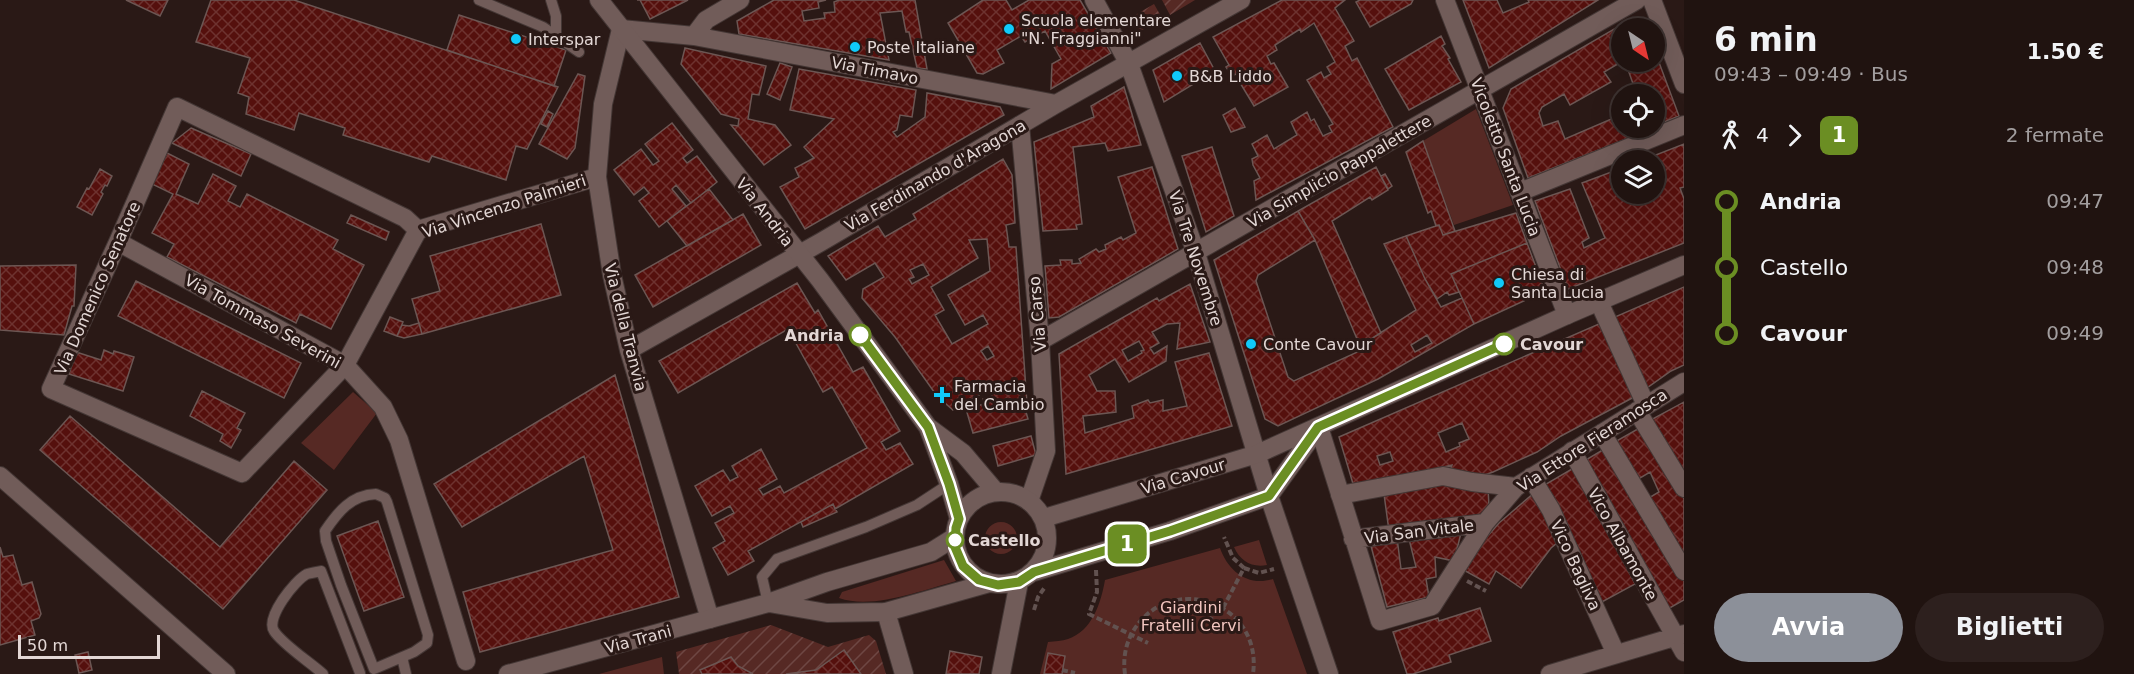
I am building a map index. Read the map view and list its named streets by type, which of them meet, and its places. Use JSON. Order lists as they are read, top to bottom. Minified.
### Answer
{"streets":{"street":["Via Timavo","Vicoletto Santa Lucia","Via Simplicio Pappalettere","Via Ferdinando d'Aragona","Via Vincenzo Palmieri","Via Andria","Via Tre Novembre","Via Domenico Senatore","Via Carso","Via Tommaso Severini","Via della Tranvia","Via Ettore Fieramosca","Via Cavour","Via San Vitale","Vico Albamonte","Vico Bagliva","Via Trani"]},"crossings":[["Via Timavo","Via Ferdinando d'Aragona"],["Via Timavo","Via Andria"],["Via Timavo","Via della Tranvia"],["Vicoletto Santa Lucia","Via Simplicio Pappalettere"],["Vicoletto Santa Lucia","Via Cavour"],["Via Simplicio Pappalettere","Via Tre Novembre"],["Via Simplicio Pappalettere","Via Carso"],["Via Ferdinando d'Aragona","Via Andria"],["Via Ferdinando d'Aragona","Via Tre Novembre"],["Via Ferdinando d'Aragona","Via Carso"],["Via Ferdinando d'Aragona","Via della Tranvia"],["Via Vincenzo Palmieri","Via Domenico Senatore"],["Via Vincenzo Palmieri","Via Tommaso Severini"],["Via Vincenzo Palmieri","Via della Tranvia"],["Via Andria","Via Carso"],["Via Andria","Via della Tranvia"],["Via Andria","Via Cavour"],["Via Andria","Via Trani"],["Via Tre Novembre","Via Cavour"],["Via Domenico Senatore","Via Tommaso Severini"],["Via Carso","Via Cavour"],["Via Carso","Via Trani"],["Via della Tranvia","Via Trani"],["Via Ettore Fieramosca","Via San Vitale"],["Via Ettore Fieramosca","Vico Albamonte"],["Via Ettore Fieramosca","Vico Bagliva"],["Via Cavour","Via Trani"]],"parks":["Giardini Fratelli Cervi"],"places":{"other":["Scuola elementare \"N. Fraggianni\"","Interspar","Poste Italiane","B&B Liddo","Chiesa di Santa Lucia","Andria","Conte Cavour","Cavour","Castello"],"health":["Farmacia del Cambio"]},"lines":["bus line 1"],"scale_bar":"50 m","north":"bottom right","page":{"on_map":"1","heading":["6 min","09:43 – 09:49 · Bus","1.50 €"],"legs":["4","1","2 fermate"],"list":[{"name":"Andria","value":"09:47"},{"name":"Castello","value":"09:48"},{"name":"Cavour","value":"09:49"}],"buttons":["Avvia","Biglietti"],"scale":"50 m"}}
